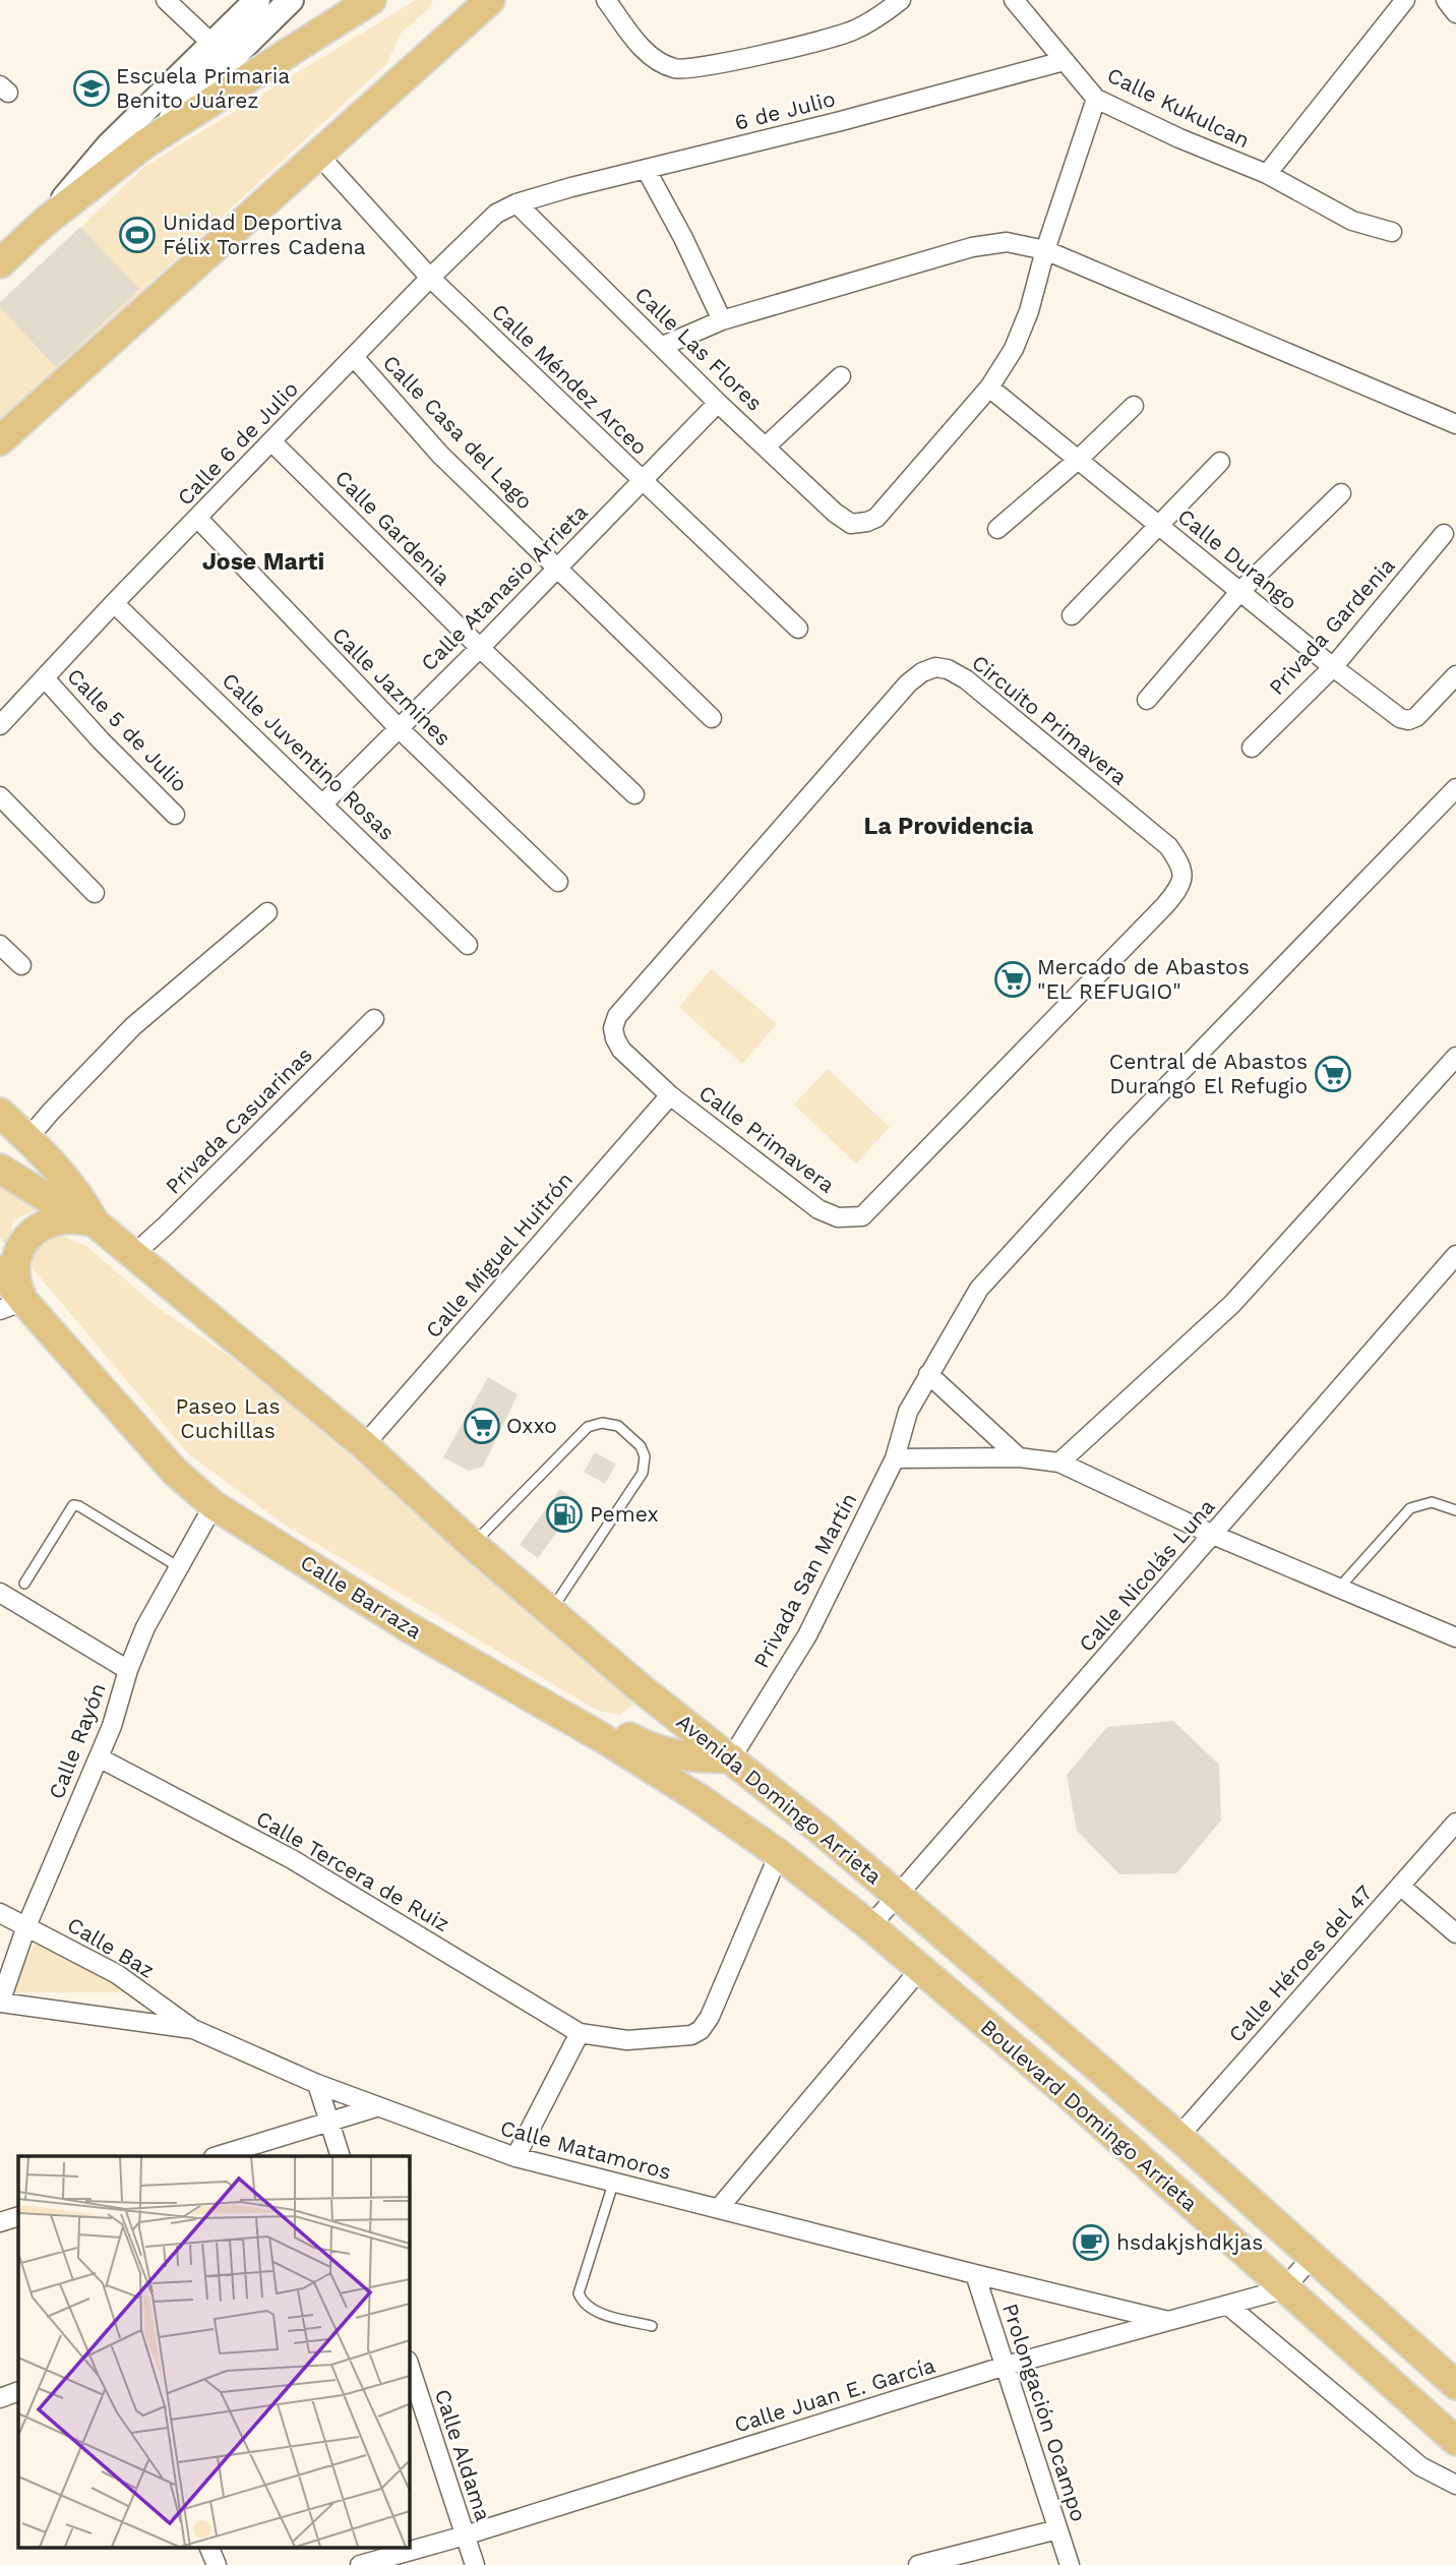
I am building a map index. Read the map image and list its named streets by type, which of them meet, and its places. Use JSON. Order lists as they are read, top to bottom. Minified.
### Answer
{"streets":{"main road":["Calle Barraza","Avenida Domingo Arrieta","Boulevard Domingo Arrieta"],"street":["Calle Kukulcan","6 de Julio","Calle Las Flores","Calle Méndez Arceo","Calle Casa del Lago","Calle 6 de Julio","Calle Gardenia","Calle Durango","Calle Atanasio Arrieta","Privada Gardenia","Calle Jazmines","Circuito Primavera","Calle 5 de Julio","Calle Juventino Rosas","Privada Casuarinas","Calle Primavera","Calle Miguel Huitrón","Calle Nicolás Luna","Privada San Martín","Calle Rayón","Calle Tercera de Ruiz","Calle Baz","Calle Héroes del 47","Calle Matamoros","Calle Juan E. García","Prolongación Ocampo","Calle Aldama"]},"crossings":[["Calle Kukulcan","6 de Julio"],["6 de Julio","Calle Las Flores"],["6 de Julio","Calle 6 de Julio"],["Calle Las Flores","Calle 6 de Julio"],["Calle Las Flores","Calle Durango"],["Calle Las Flores","Calle Atanasio Arrieta"],["Calle Méndez Arceo","Calle 6 de Julio"],["Calle Méndez Arceo","Calle Atanasio Arrieta"],["Calle Casa del Lago","Calle 6 de Julio"],["Calle Casa del Lago","Calle Atanasio Arrieta"],["Calle 6 de Julio","Calle Gardenia"],["Calle 6 de Julio","Calle Jazmines"],["Calle 6 de Julio","Calle 5 de Julio"],["Calle 6 de Julio","Calle Juventino Rosas"],["Calle Gardenia","Calle Atanasio Arrieta"],["Calle Durango","Privada Gardenia"],["Calle Atanasio Arrieta","Calle Jazmines"],["Calle Atanasio Arrieta","Calle Juventino Rosas"],["Circuito Primavera","Calle Primavera"],["Circuito Primavera","Calle Miguel Huitrón"],["Privada Casuarinas","Avenida Domingo Arrieta"],["Calle Primavera","Calle Miguel Huitrón"],["Calle Miguel Huitrón","Avenida Domingo Arrieta"],["Calle Nicolás Luna","Avenida Domingo Arrieta"],["Calle Nicolás Luna","Boulevard Domingo Arrieta"],["Privada San Martín","Avenida Domingo Arrieta"],["Calle Barraza","Calle Rayón"],["Calle Barraza","Boulevard Domingo Arrieta"],["Calle Rayón","Calle Tercera de Ruiz"],["Calle Rayón","Calle Baz"],["Calle Rayón","Calle Matamoros"],["Avenida Domingo Arrieta","Calle Héroes del 47"],["Calle Baz","Calle Matamoros"],["Boulevard Domingo Arrieta","Calle Juan E. García"],["Calle Matamoros","Calle Juan E. García"],["Calle Matamoros","Prolongación Ocampo"],["Calle Juan E. García","Prolongación Ocampo"],["Calle Juan E. García","Calle Aldama"]],"districts":["Jose Marti","La Providencia"],"parks":["Paseo Las Cuchillas"],"places":{"school or university":["Escuela Primaria Benito Juárez"],"sports":["Unidad Deportiva Félix Torres Cadena"],"supermarket":["Mercado de Abastos \"EL REFUGIO\"","Central de Abastos Durango El Refugio","Oxxo"],"fuel station":["Pemex"],"cafe":["hsdakjshdkjas"]}}
